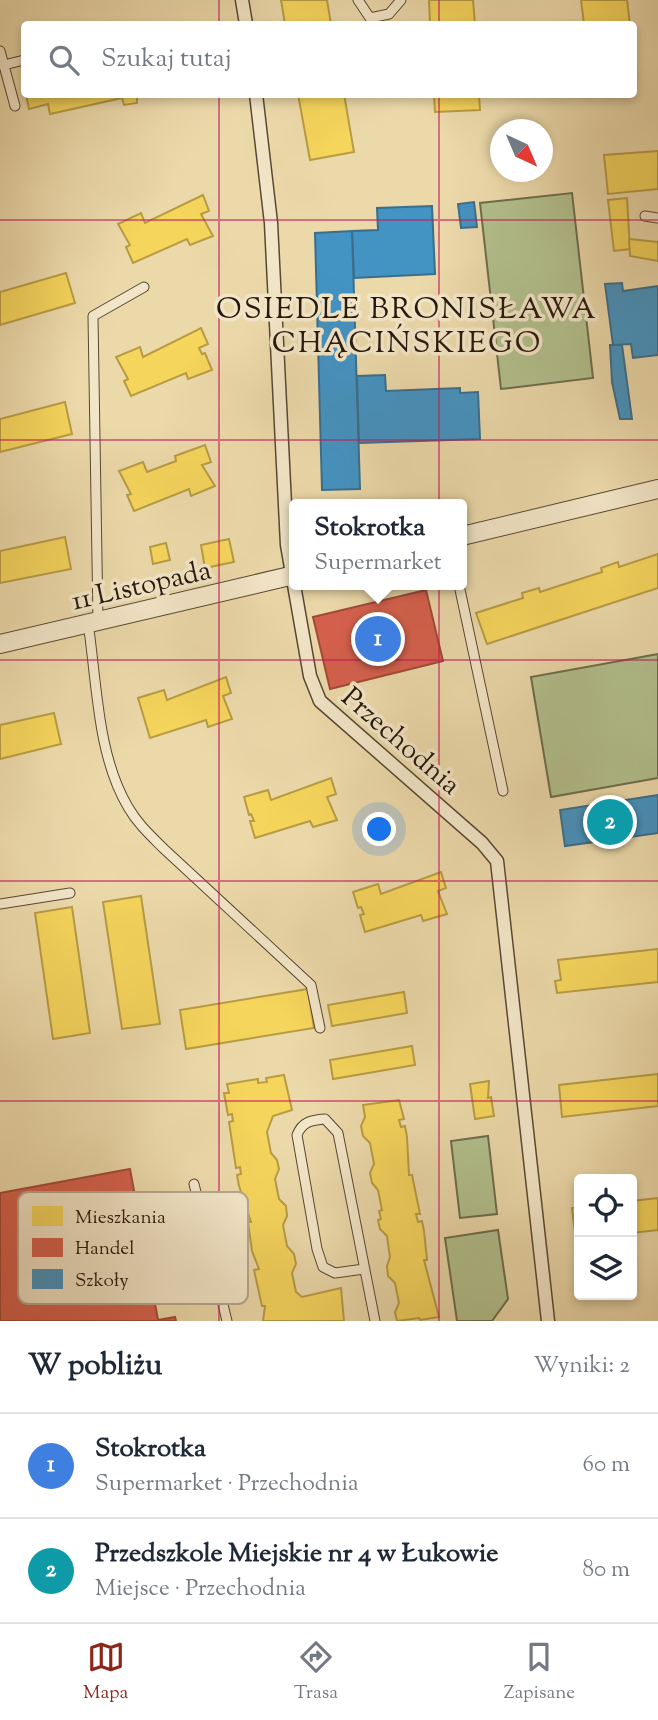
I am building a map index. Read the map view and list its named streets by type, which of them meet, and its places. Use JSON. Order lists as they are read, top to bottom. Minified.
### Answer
{"streets":{"street":["11 Listopada","Przechodnia"]},"districts":["OSIEDLE BRONISŁAWA CHĄCIŃSKIEGO"],"legend":["Mieszkania","Handel","Szkoły"],"north":"bottom right","page":{"search":"Szukaj tutaj","popup":["Stokrotka","Supermarket"],"pins":["1","2"],"heading":["W pobliżu","Wyniki: 2"],"list":[{"mark":"1","name":"Stokrotka","note":"Supermarket · Przechodnia","value":"60 m"},{"mark":"2","name":"Przedszkole Miejskie nr 4 w Łukowie","note":"Miejsce · Przechodnia","value":"80 m"}],"nav":["Mapa","Trasa","Zapisane"]}}
